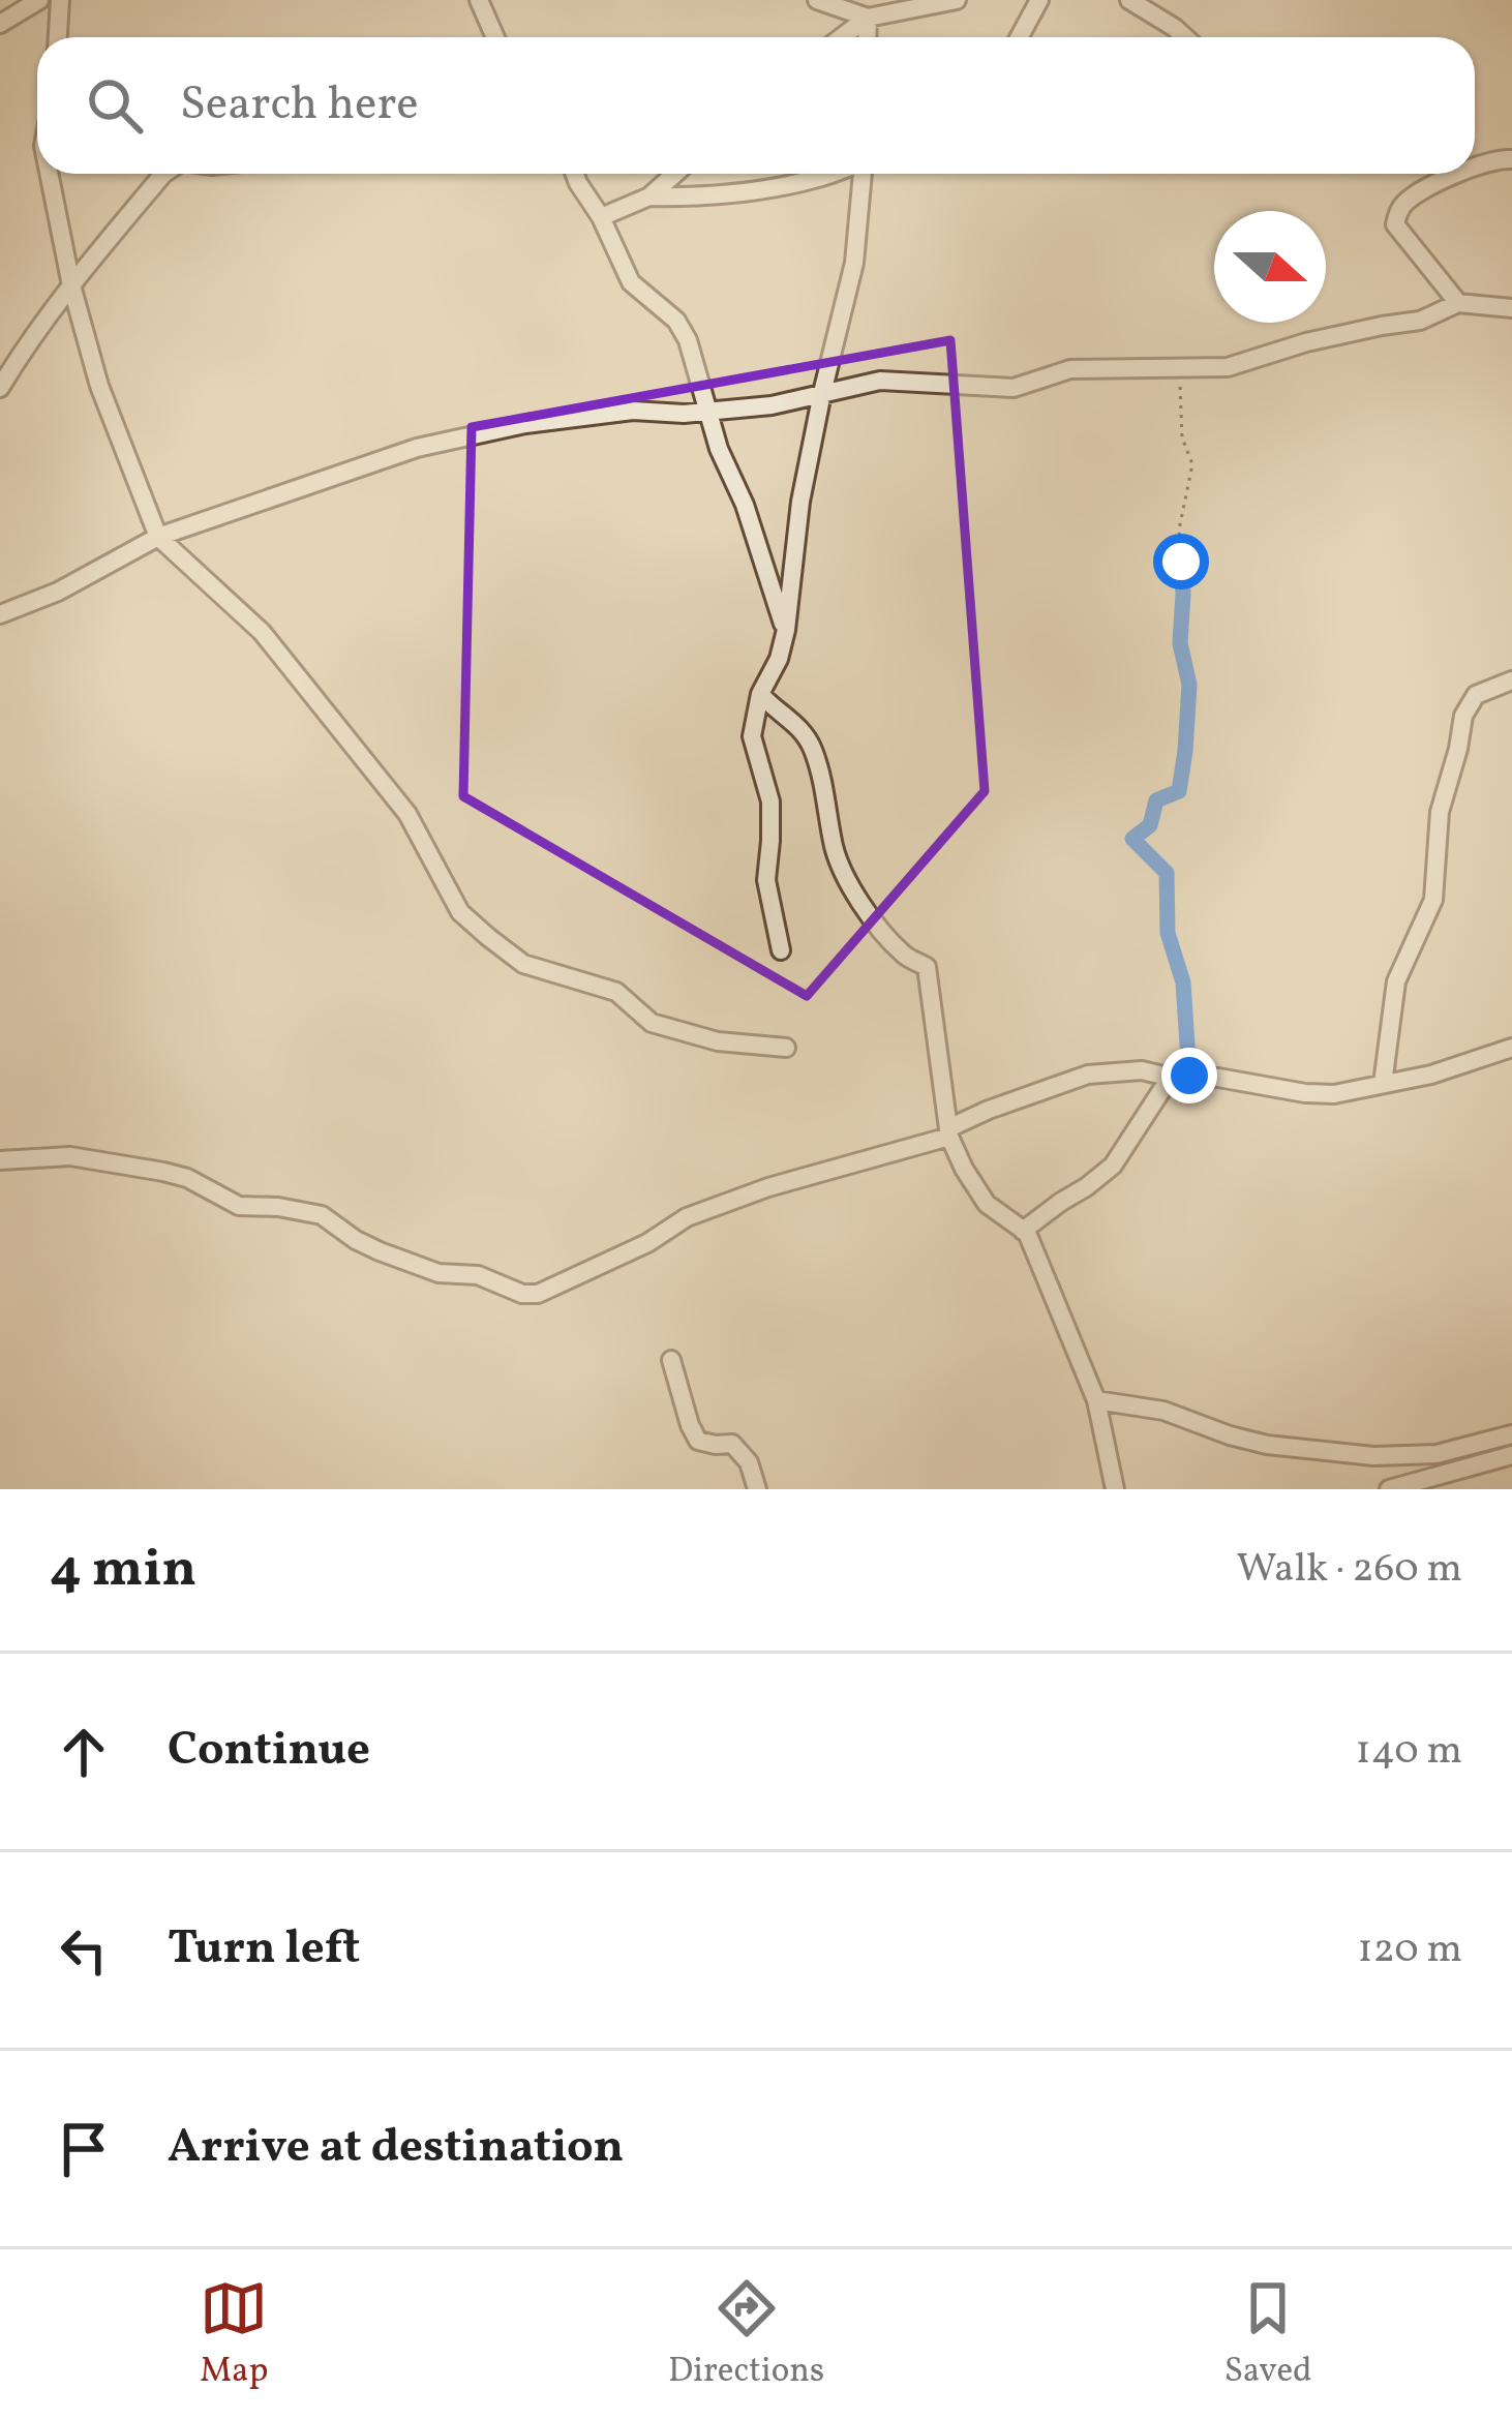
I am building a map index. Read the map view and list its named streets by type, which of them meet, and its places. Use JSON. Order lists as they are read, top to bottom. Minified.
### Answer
{"north":"right","page":{"search":"Search here","heading":["4 min","Walk · 260 m"],"list":[["Continue","140 m"],["Turn left","120 m"],"Arrive at destination"],"nav":["Map","Directions","Saved"]}}
